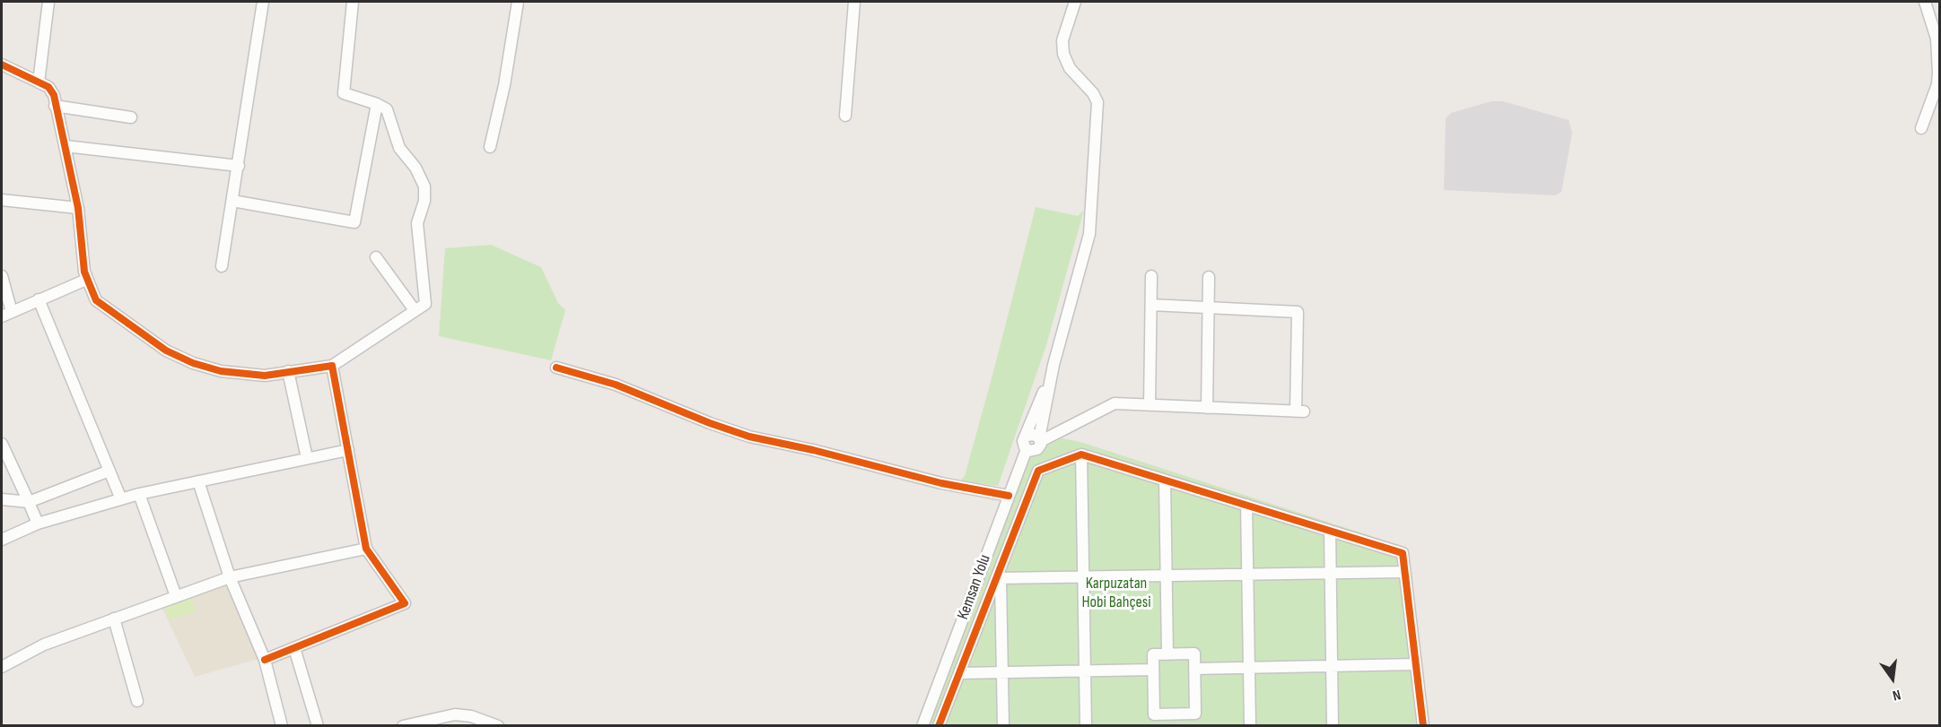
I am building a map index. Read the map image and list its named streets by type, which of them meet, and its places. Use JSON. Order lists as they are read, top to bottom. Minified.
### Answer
{"streets":{"street":["Kemsan Yolu"]},"parks":["Karpuzatan Hobi Bahçesi"],"north":"bottom"}
